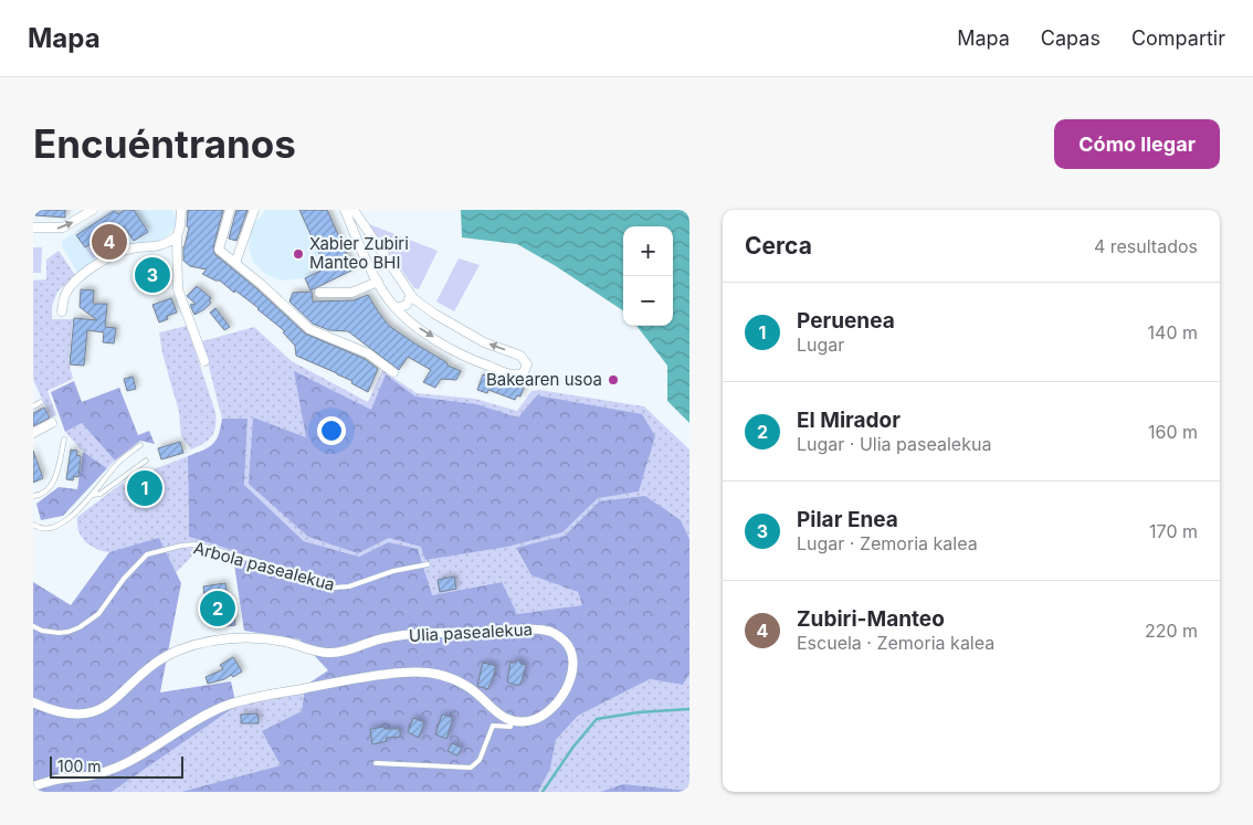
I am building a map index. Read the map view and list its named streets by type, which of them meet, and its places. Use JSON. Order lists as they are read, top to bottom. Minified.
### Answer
{"streets":{"street":["Ulia pasealekua"],"lane":["Arbola pasealekua"]},"places":["Xabier Zubiri Manteo BHI","Bakearen usoa"],"scale_bar":"100 m","page":{"header":"Mapa","nav":["Mapa","Capas","Compartir"],"buttons":"Cómo llegar","title":"Encuéntranos","heading":["Cerca","4 resultados"],"pins":["4","3","1","2"],"map_buttons":["+","−"],"list":[{"mark":"1","name":"Peruenea","note":"Lugar","value":"140 m"},{"mark":"2","name":"El Mirador","note":"Lugar · Ulia pasealekua","value":"160 m"},{"mark":"3","name":"Pilar Enea","note":"Lugar · Zemoria kalea","value":"170 m"},{"mark":"4","name":"Zubiri-Manteo","note":"Escuela · Zemoria kalea","value":"220 m"}],"scale":"100 m"}}
